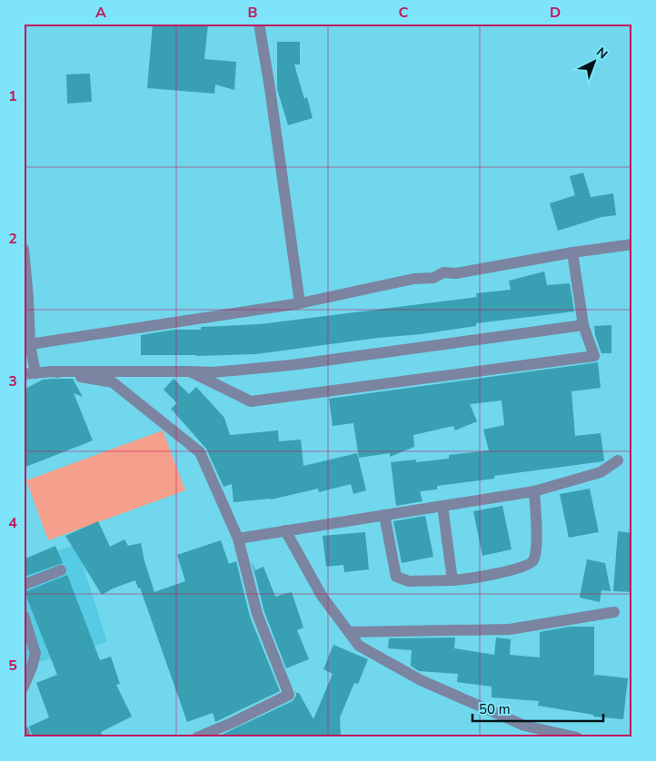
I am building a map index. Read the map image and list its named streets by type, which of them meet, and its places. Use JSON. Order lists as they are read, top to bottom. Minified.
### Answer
{"scale_bar":"50 m","north":"top right","grid":{"columns":["A","B","C","D"],"rows":["1","2","3","4","5"]}}
